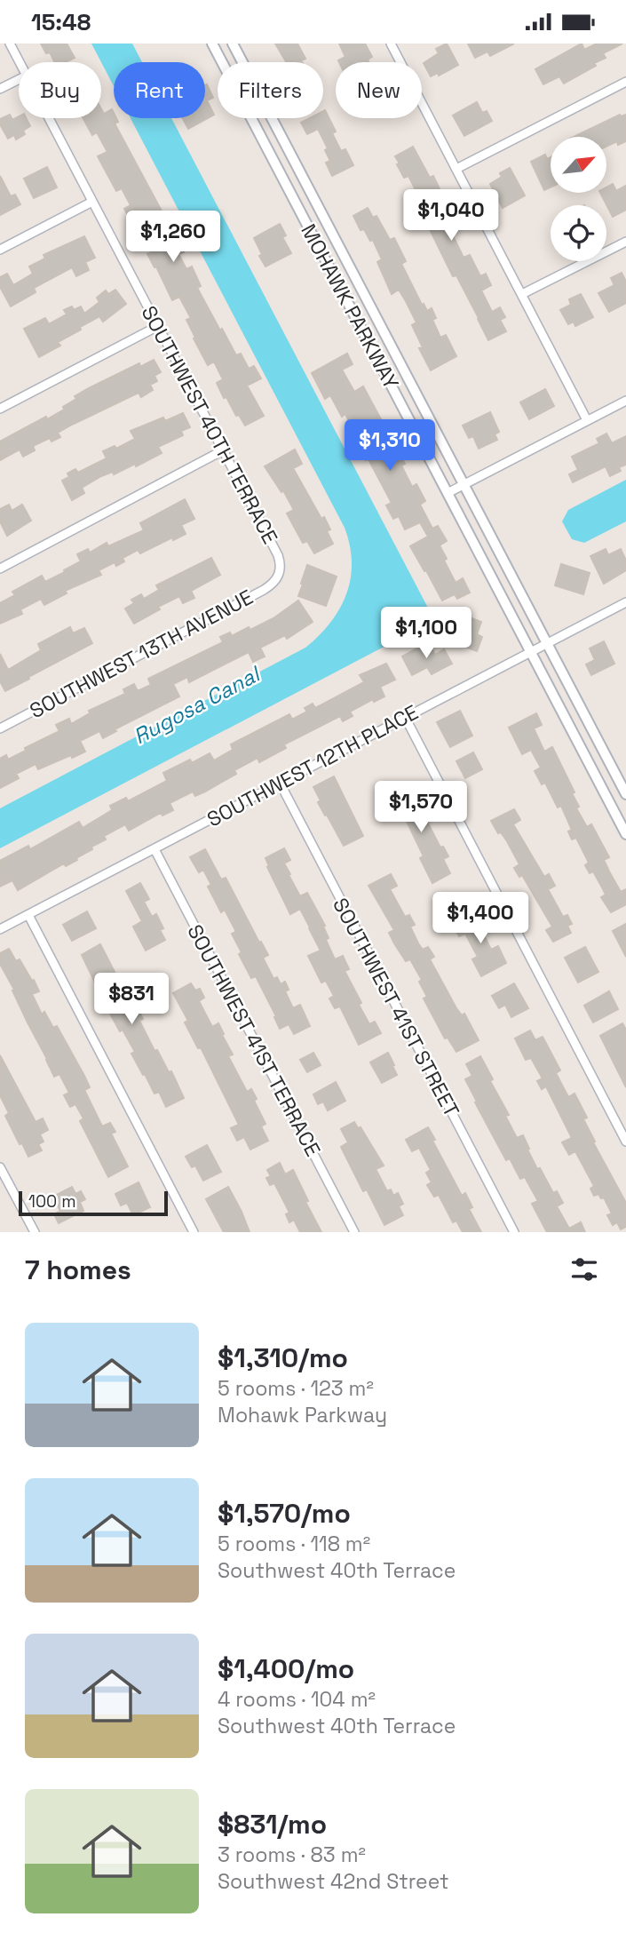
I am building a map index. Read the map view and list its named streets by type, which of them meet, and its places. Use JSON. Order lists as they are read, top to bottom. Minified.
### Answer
{"streets":{"street":["MOHAWK PARKWAY","SOUTHWEST 40TH TERRACE","SOUTHWEST 13TH AVENUE","SOUTHWEST 12TH PLACE","SOUTHWEST 41ST STREET","SOUTHWEST 41ST TERRACE"]},"crossings":[["MOHAWK PARKWAY","SOUTHWEST 12TH PLACE"],["SOUTHWEST 40TH TERRACE","SOUTHWEST 13TH AVENUE"],["SOUTHWEST 12TH PLACE","SOUTHWEST 41ST STREET"],["SOUTHWEST 12TH PLACE","SOUTHWEST 41ST TERRACE"]],"water":["Rugosa Canal"],"scale_bar":"100 m","north":"top right","page":{"status":"15:48","chip":["Buy","Rent","Filters","New"],"price":["$1,040","$1,260","$1,310","$1,100","$1,570","$1,400","$831"],"scale":"100 m","heading":"7 homes","list":[{"name":"$1,310/mo","note":"5 rooms · 123 m² · Mohawk Parkway"},{"name":"$1,570/mo","note":"5 rooms · 118 m² · Southwest 40th Terrace"},{"name":"$1,400/mo","note":"4 rooms · 104 m² · Southwest 40th Terrace"},{"name":"$831/mo","note":"3 rooms · 83 m² · Southwest 42nd Street"}]}}
